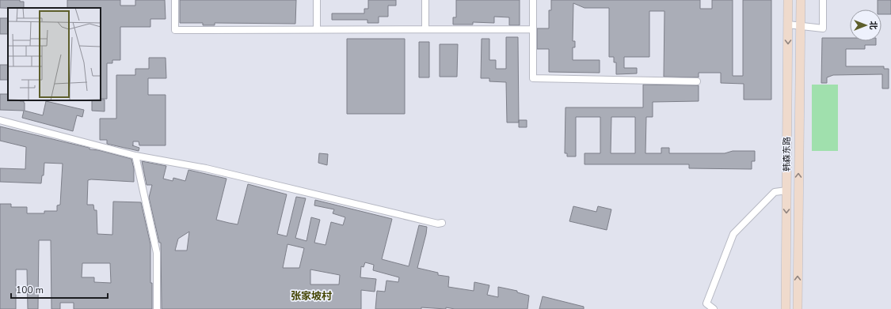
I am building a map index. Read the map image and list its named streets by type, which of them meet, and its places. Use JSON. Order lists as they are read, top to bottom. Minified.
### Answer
{"streets":{"main road":["韩森东路"]},"districts":["张家坡村"],"scale_bar":"100 m","north":"right"}
